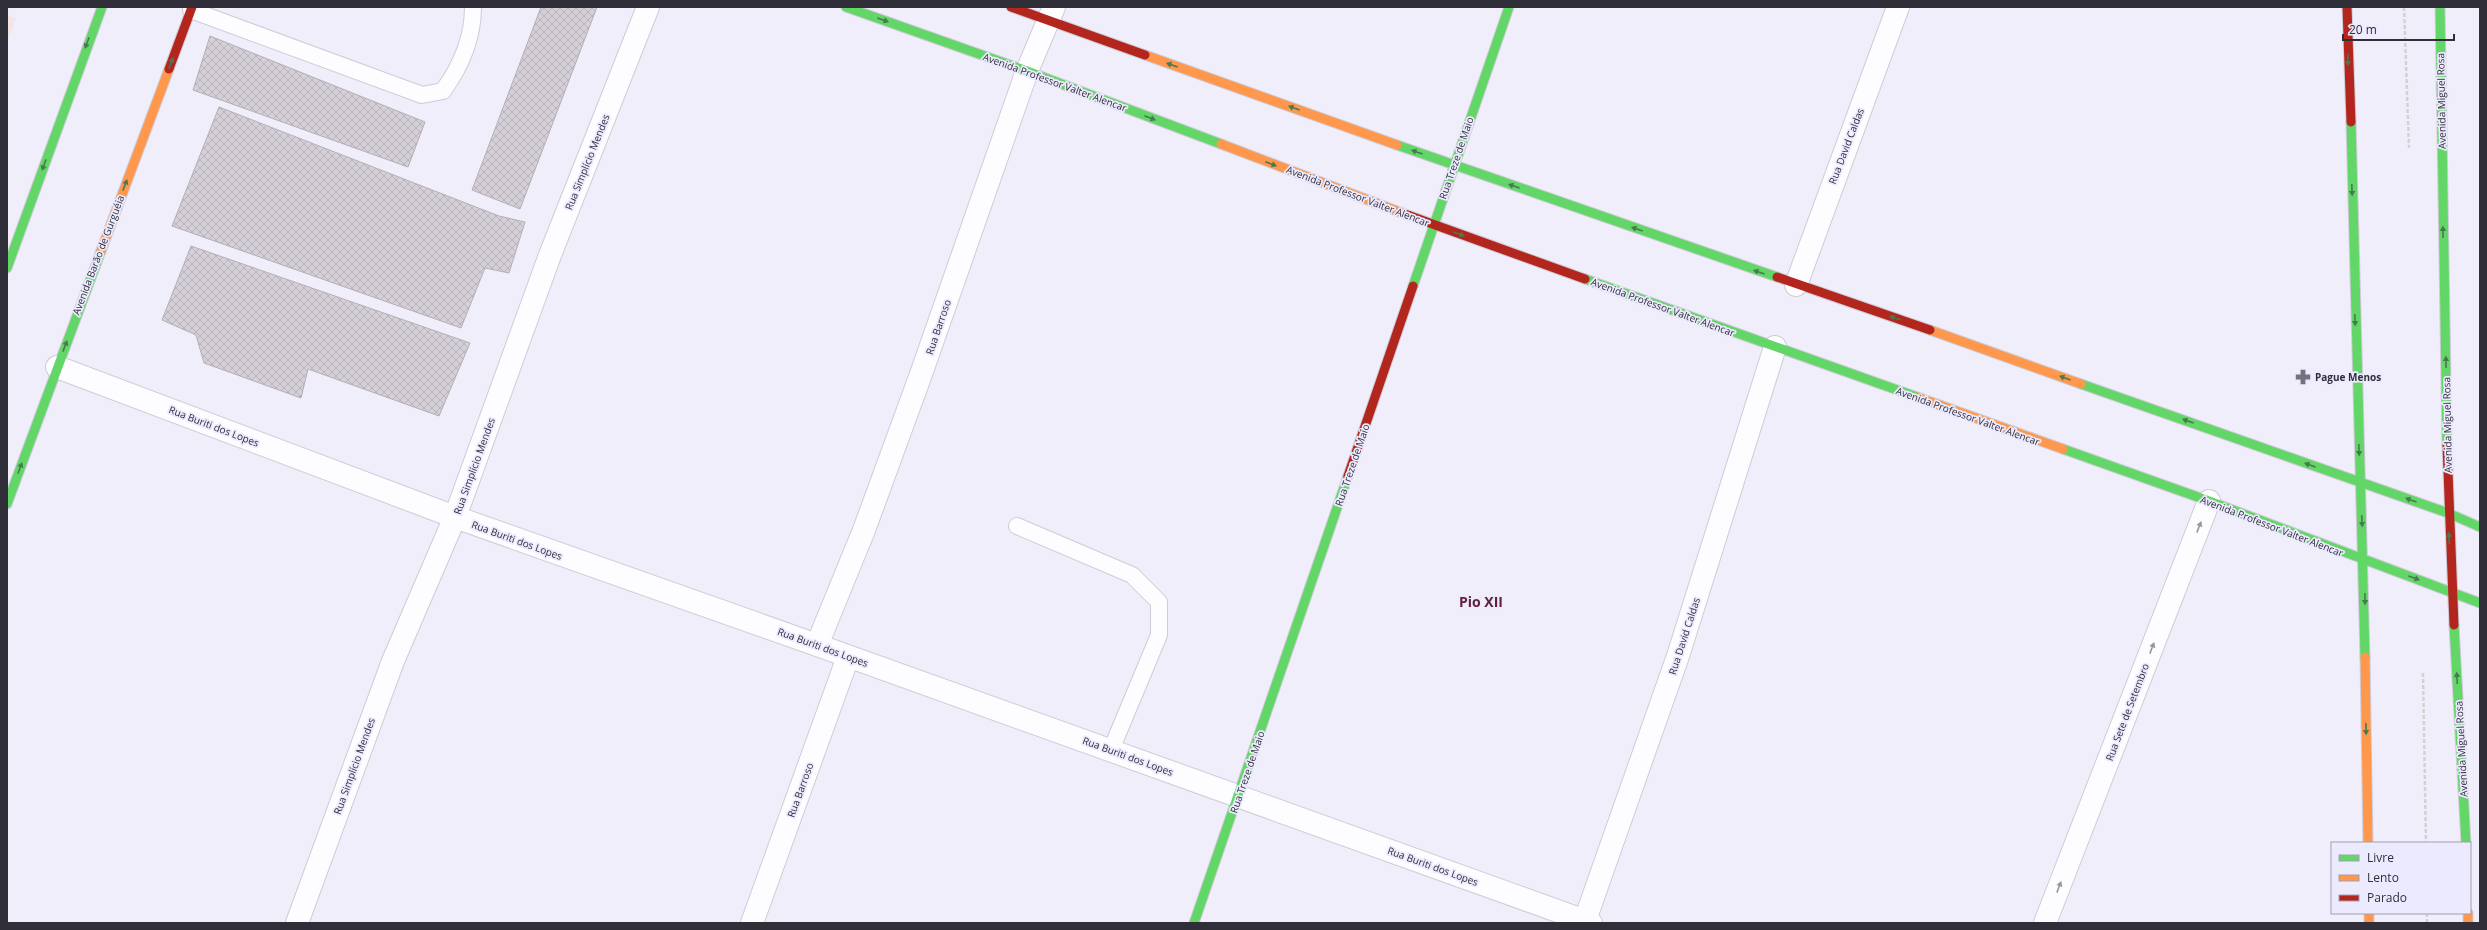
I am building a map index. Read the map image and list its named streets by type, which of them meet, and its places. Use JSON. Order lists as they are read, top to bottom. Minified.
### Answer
{"streets":{"main road":["Avenida Professor Valter Alencar","Avenida Miguel Rosa","Rua Treze de Maio","Avenida Barão de Gurguéia"],"street":["Rua David Caldas","Rua Simplício Mendes","Rua Barroso","Rua Buriti dos Lopes","Rua Sete de Setembro"]},"crossings":[["Avenida Professor Valter Alencar","Avenida Miguel Rosa"],["Avenida Professor Valter Alencar","Rua David Caldas"],["Avenida Professor Valter Alencar","Rua Treze de Maio"],["Avenida Professor Valter Alencar","Rua Barroso"],["Avenida Professor Valter Alencar","Rua Sete de Setembro"],["Rua David Caldas","Rua Buriti dos Lopes"],["Rua Treze de Maio","Rua Buriti dos Lopes"],["Rua Simplício Mendes","Rua Buriti dos Lopes"],["Avenida Barão de Gurguéia","Rua Buriti dos Lopes"],["Rua Barroso","Rua Buriti dos Lopes"]],"one_way":["Avenida Miguel Rosa","Avenida Barão de Gurguéia","Rua Sete de Setembro"],"districts":["Pio XII"],"places":{"pharmacy":["Pague Menos"]},"legend":["Livre","Lento","Parado"],"scale_bar":"20 m"}
